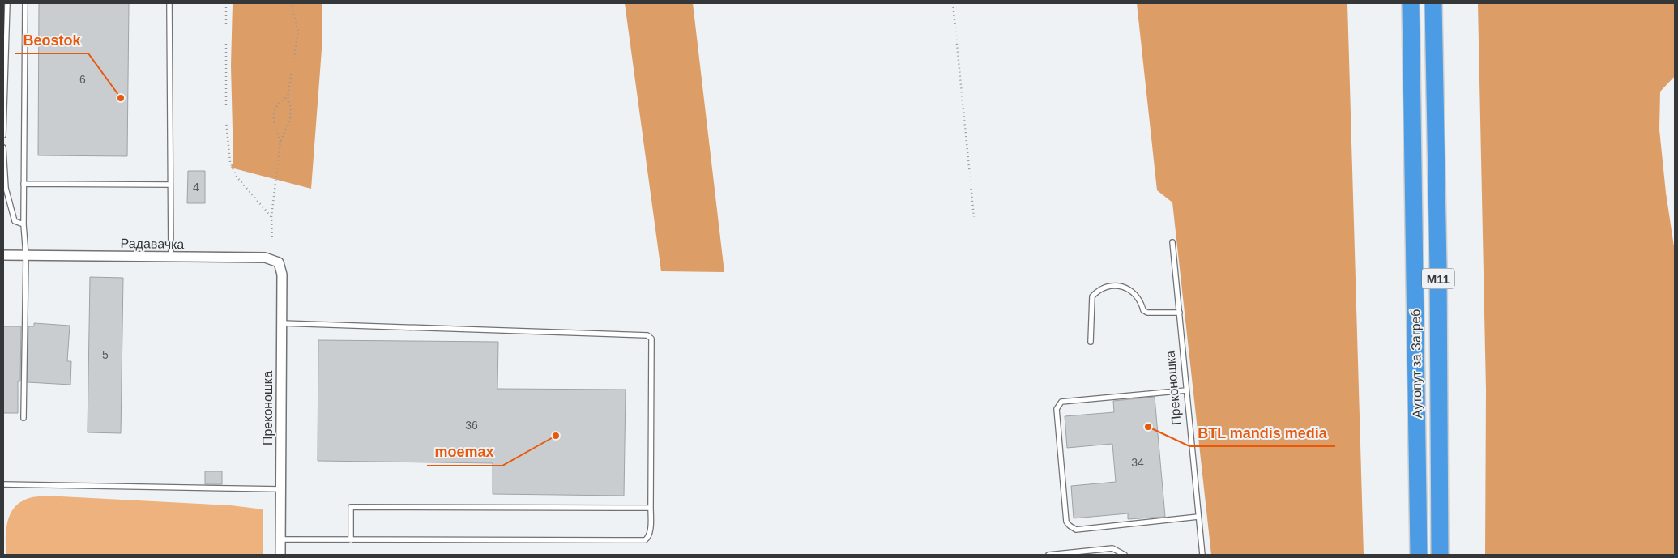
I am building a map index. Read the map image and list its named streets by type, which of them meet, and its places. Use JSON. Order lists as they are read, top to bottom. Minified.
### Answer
{"streets":{"highway":["M11","Аутопут за Загреб"],"street":["Радавачка","Преконошка"]},"crossings":[["Радавачка","Преконошка"]],"places":["Beostok","BTL mandis media","moemax"],"house_numbers":["6","4","5","36","34"]}
